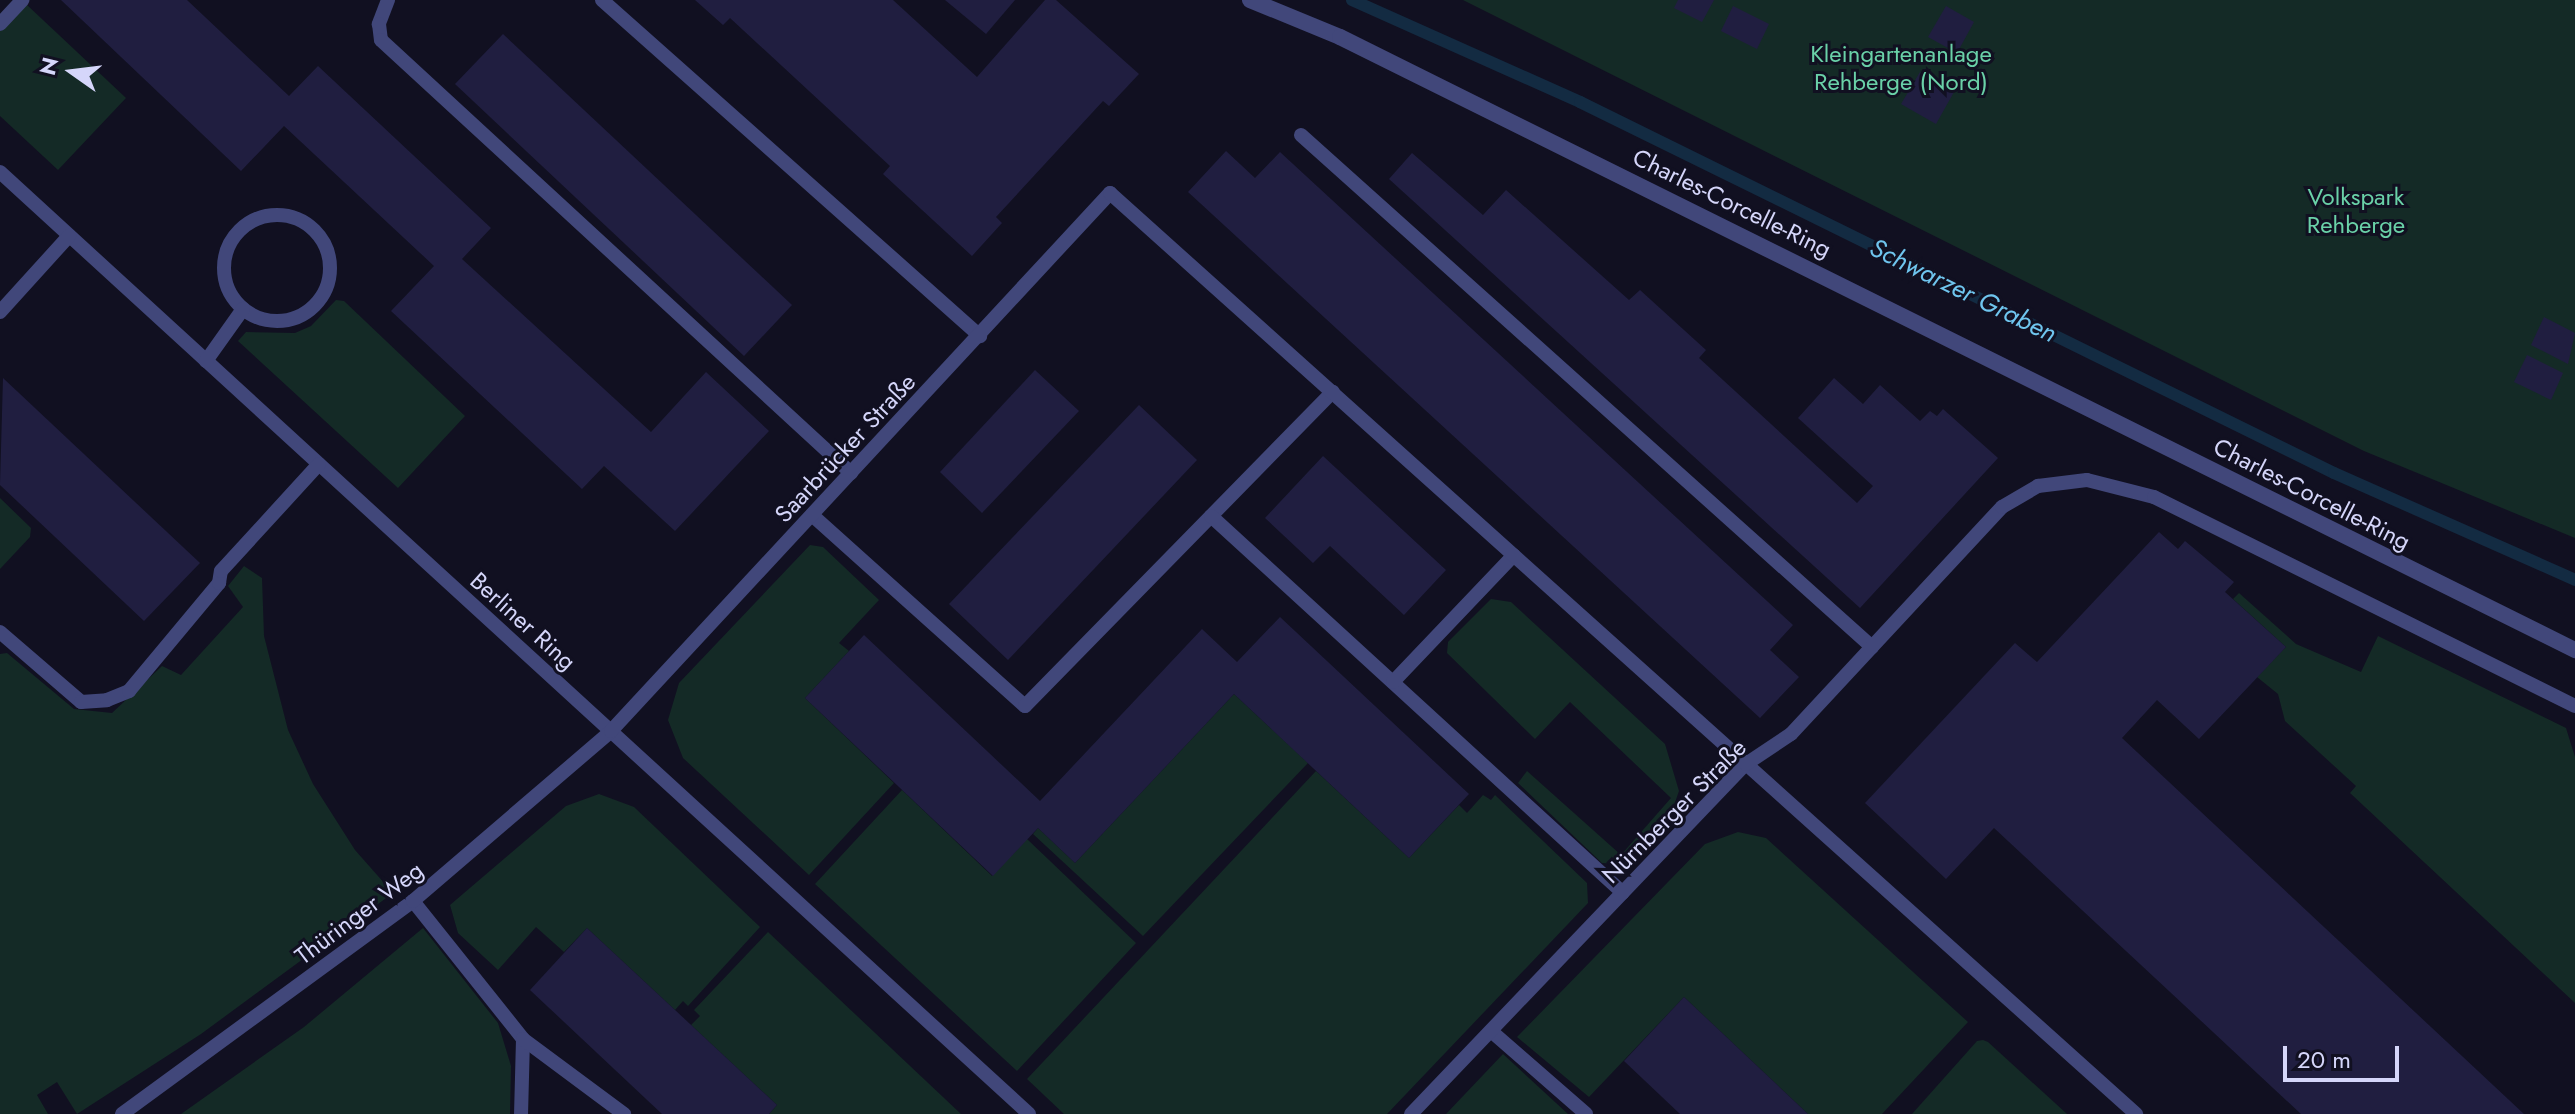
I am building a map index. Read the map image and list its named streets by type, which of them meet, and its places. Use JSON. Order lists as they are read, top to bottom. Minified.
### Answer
{"streets":{"street":["Charles-Corcelle-Ring"],"lane":["Saarbrücker Straße","Berliner Ring","Nürnberger Straße","Thüringer Weg"]},"crossings":[["Saarbrücker Straße","Berliner Ring"],["Saarbrücker Straße","Thüringer Weg"],["Berliner Ring","Thüringer Weg"]],"water":["Schwarzer Graben"],"parks":["Kleingartenanlage Rehberge (Nord)","Volkspark Rehberge"],"scale_bar":"20 m","north":"left"}
